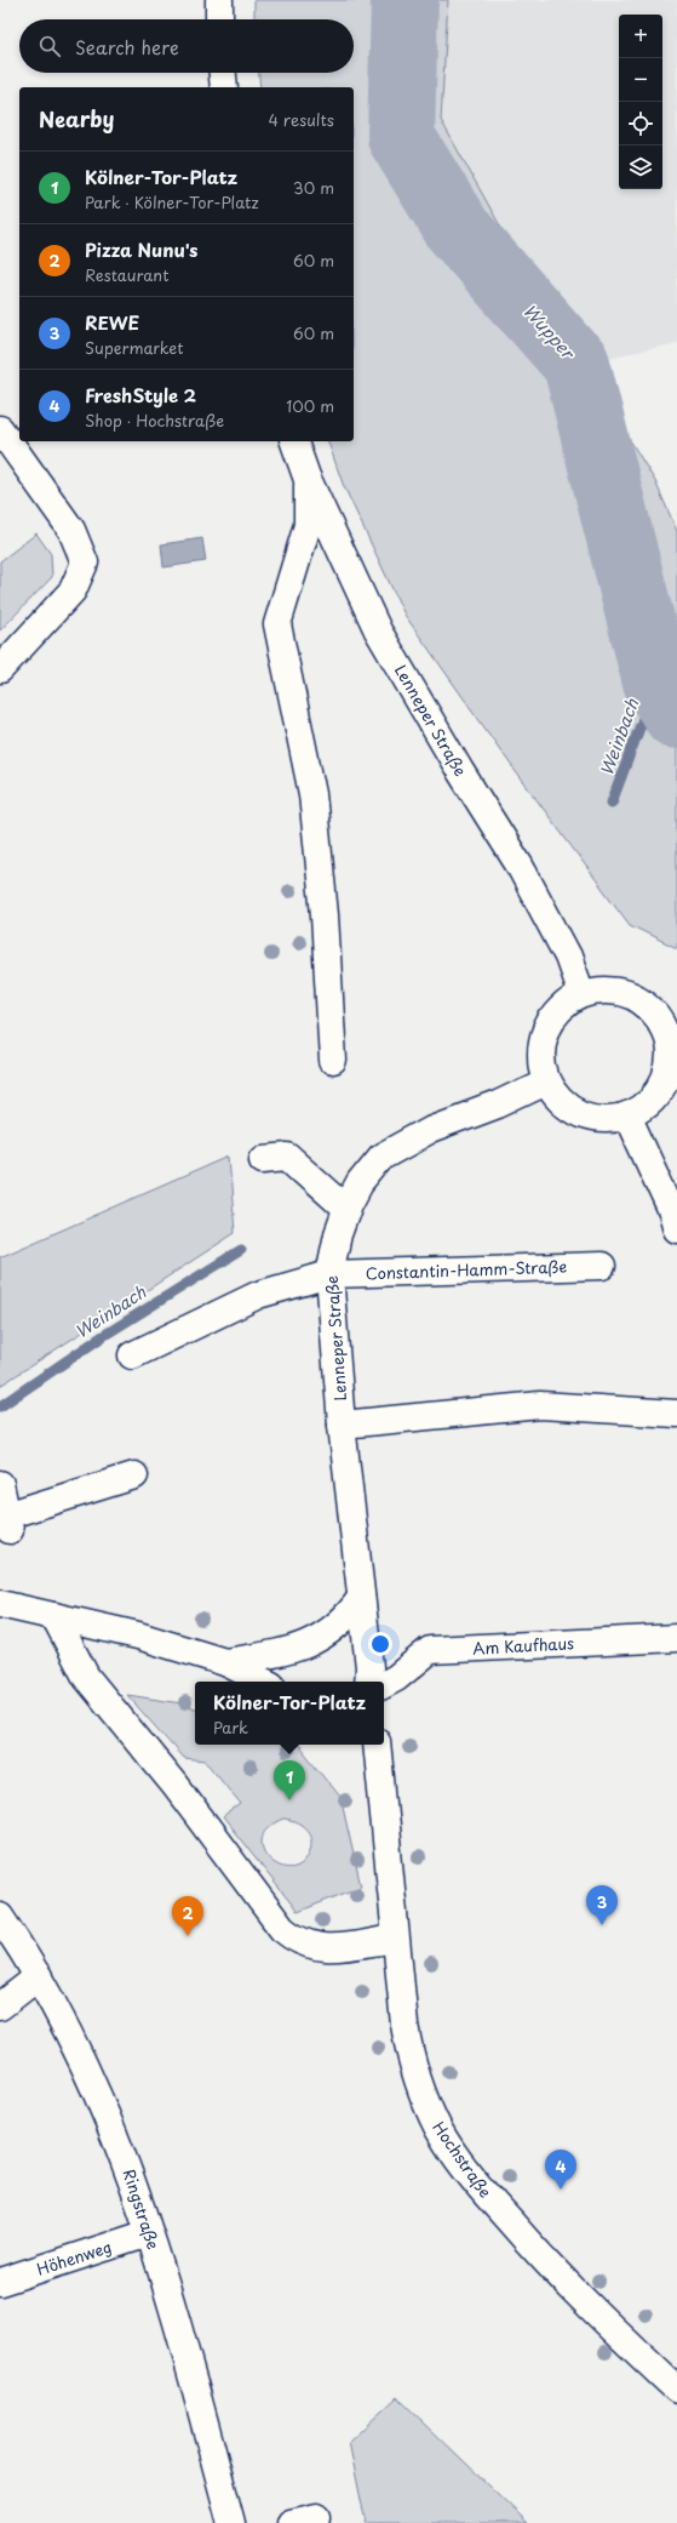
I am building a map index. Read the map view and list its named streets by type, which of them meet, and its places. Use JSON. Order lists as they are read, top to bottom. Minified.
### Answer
{"streets":{"street":["Lenneper Straße","Constantin-Hamm-Straße","Am Kaufhaus","Hochstraße","Ringstraße","Höhenweg"]},"crossings":[["Lenneper Straße","Constantin-Hamm-Straße"],["Ringstraße","Höhenweg"]],"water":["Wupper","Weinbach"],"page":{"map_buttons":["+","−"],"search":"Search here","heading":["Nearby","4 results"],"list":[{"mark":"1","name":"Kölner-Tor-Platz","note":"Park · Kölner-Tor-Platz","value":"30 m"},{"mark":"2","name":"Pizza Nunu's","note":"Restaurant","value":"60 m"},{"mark":"3","name":"REWE","note":"Supermarket","value":"60 m"},{"mark":"4","name":"FreshStyle 2","note":"Shop · Hochstraße","value":"100 m"}],"popup":["Kölner-Tor-Platz","Park"],"pins":["1","3","2","4"]}}
